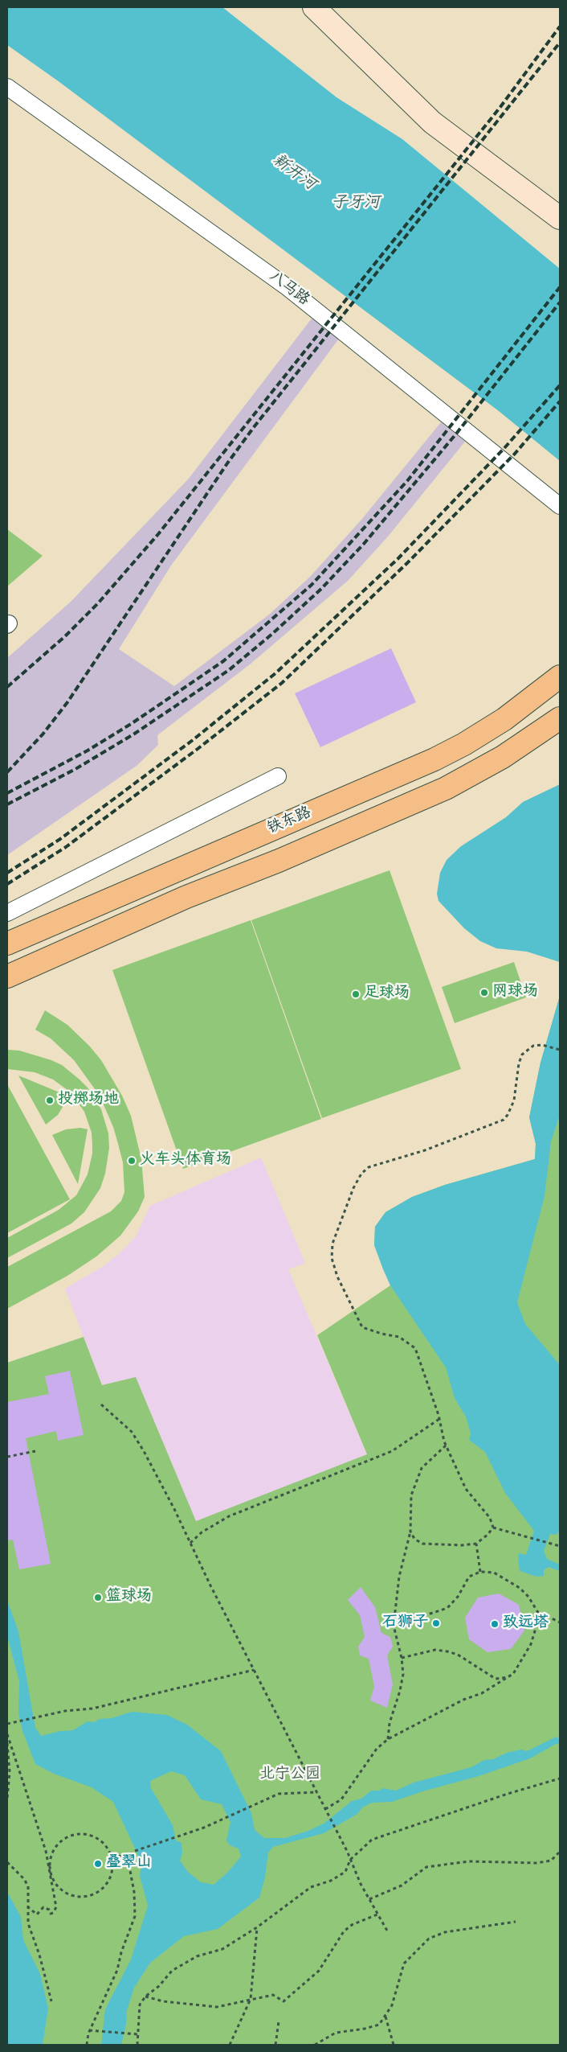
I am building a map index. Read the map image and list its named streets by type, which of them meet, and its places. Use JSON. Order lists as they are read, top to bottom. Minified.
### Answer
{"streets":{"highway":["铁东路"],"street":["八马路"]},"water":["新开河","子牙河"],"parks":["北宁公园"],"places":["网球场","足球场","投掷场地","火车头体育场","篮球场","石狮子","致远塔","叠翠山"]}
